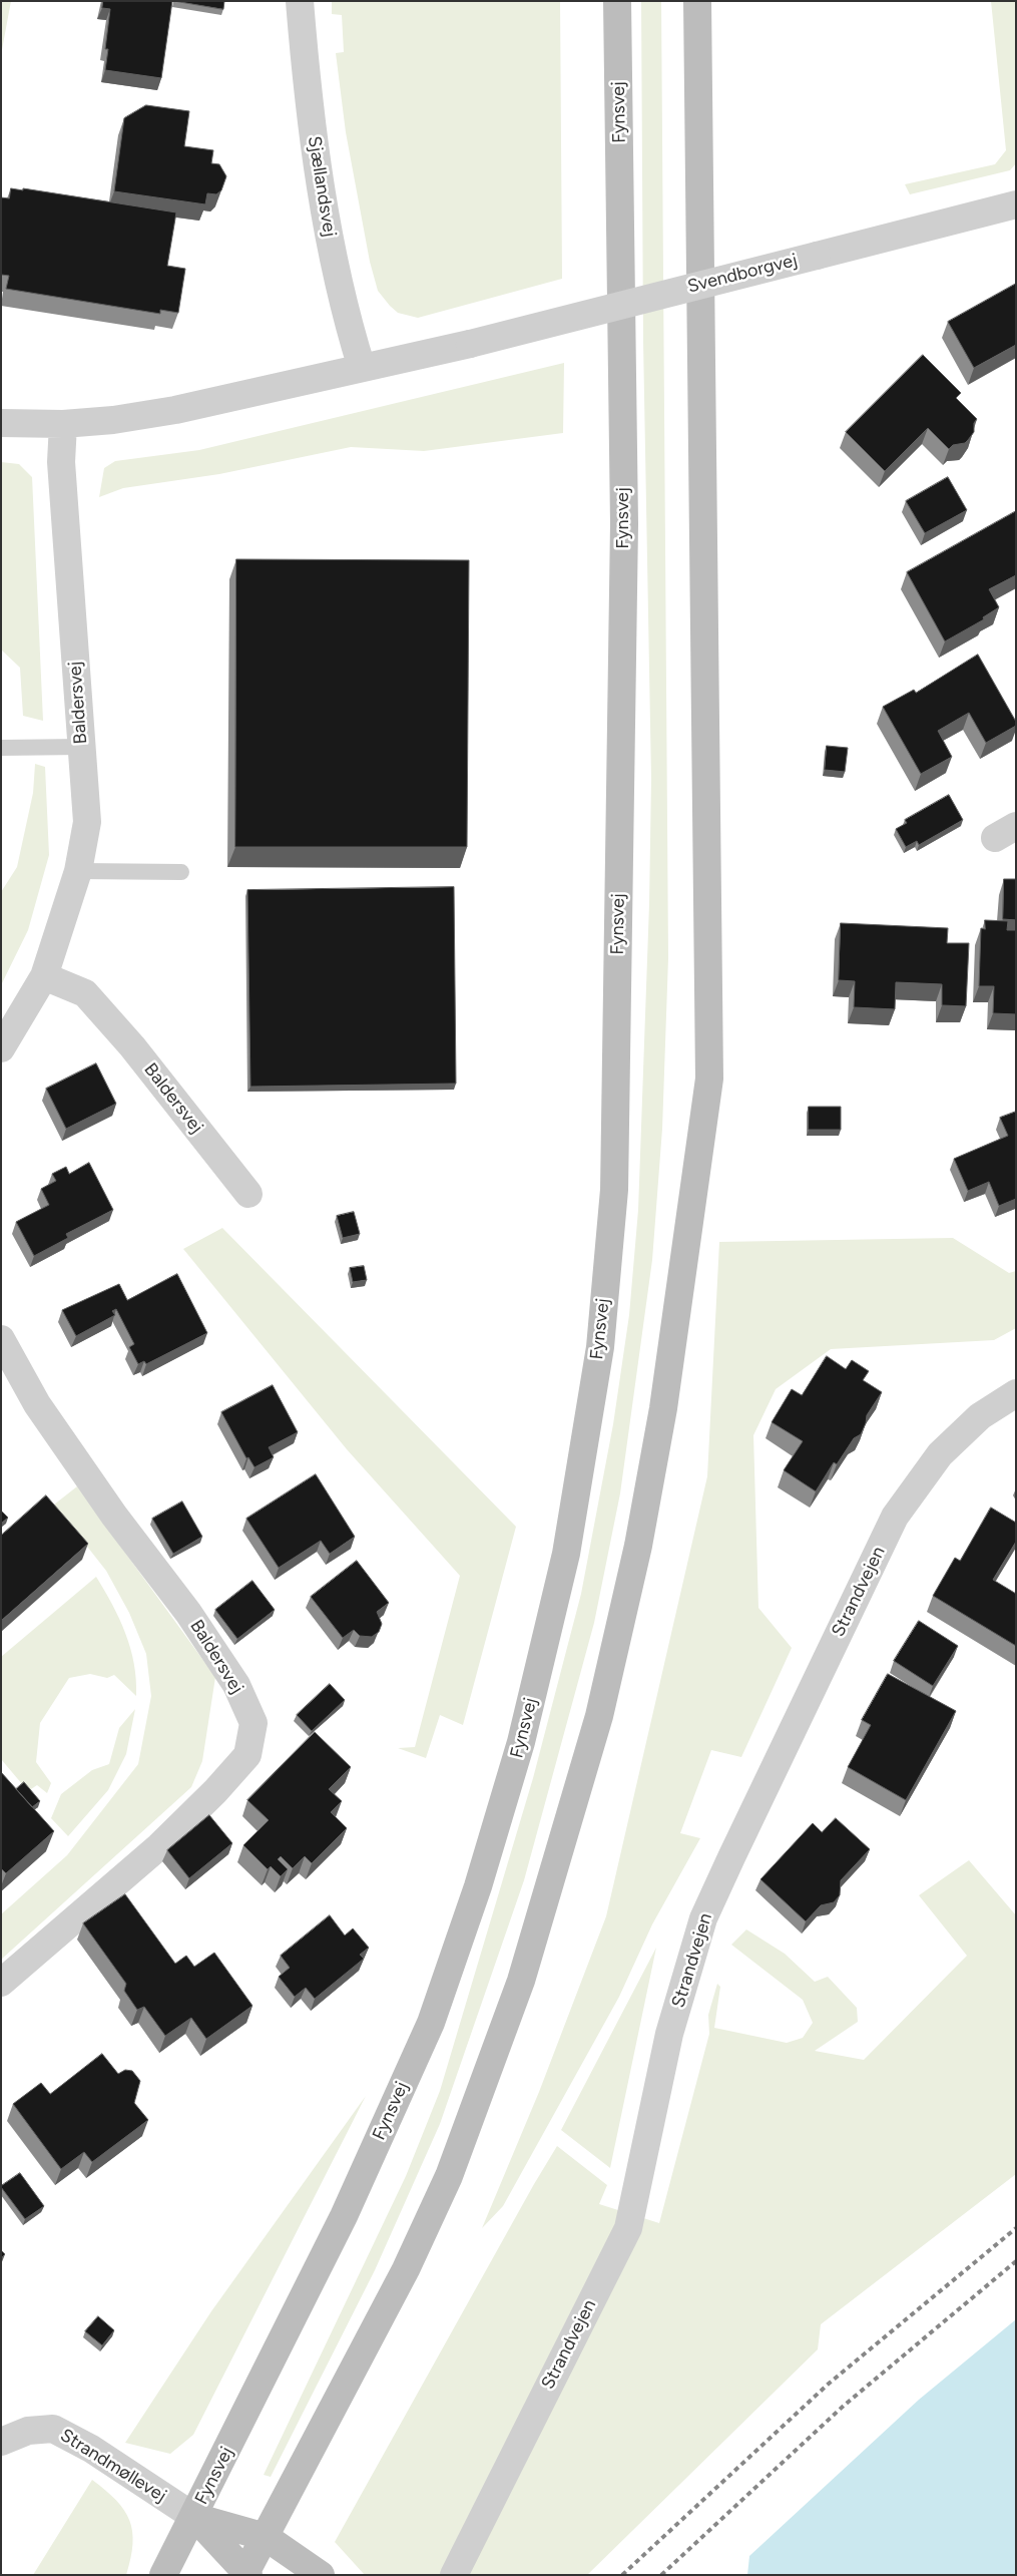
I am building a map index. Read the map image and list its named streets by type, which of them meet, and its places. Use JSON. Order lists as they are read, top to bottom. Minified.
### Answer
{"streets":{"main road":["Fynsvej"],"street":["Sjællandsvej","Svendborgvej","Baldersvej","Strandvejen","Strandmøllevej"]},"crossings":[["Fynsvej","Strandmøllevej"],["Sjællandsvej","Svendborgvej"]]}
